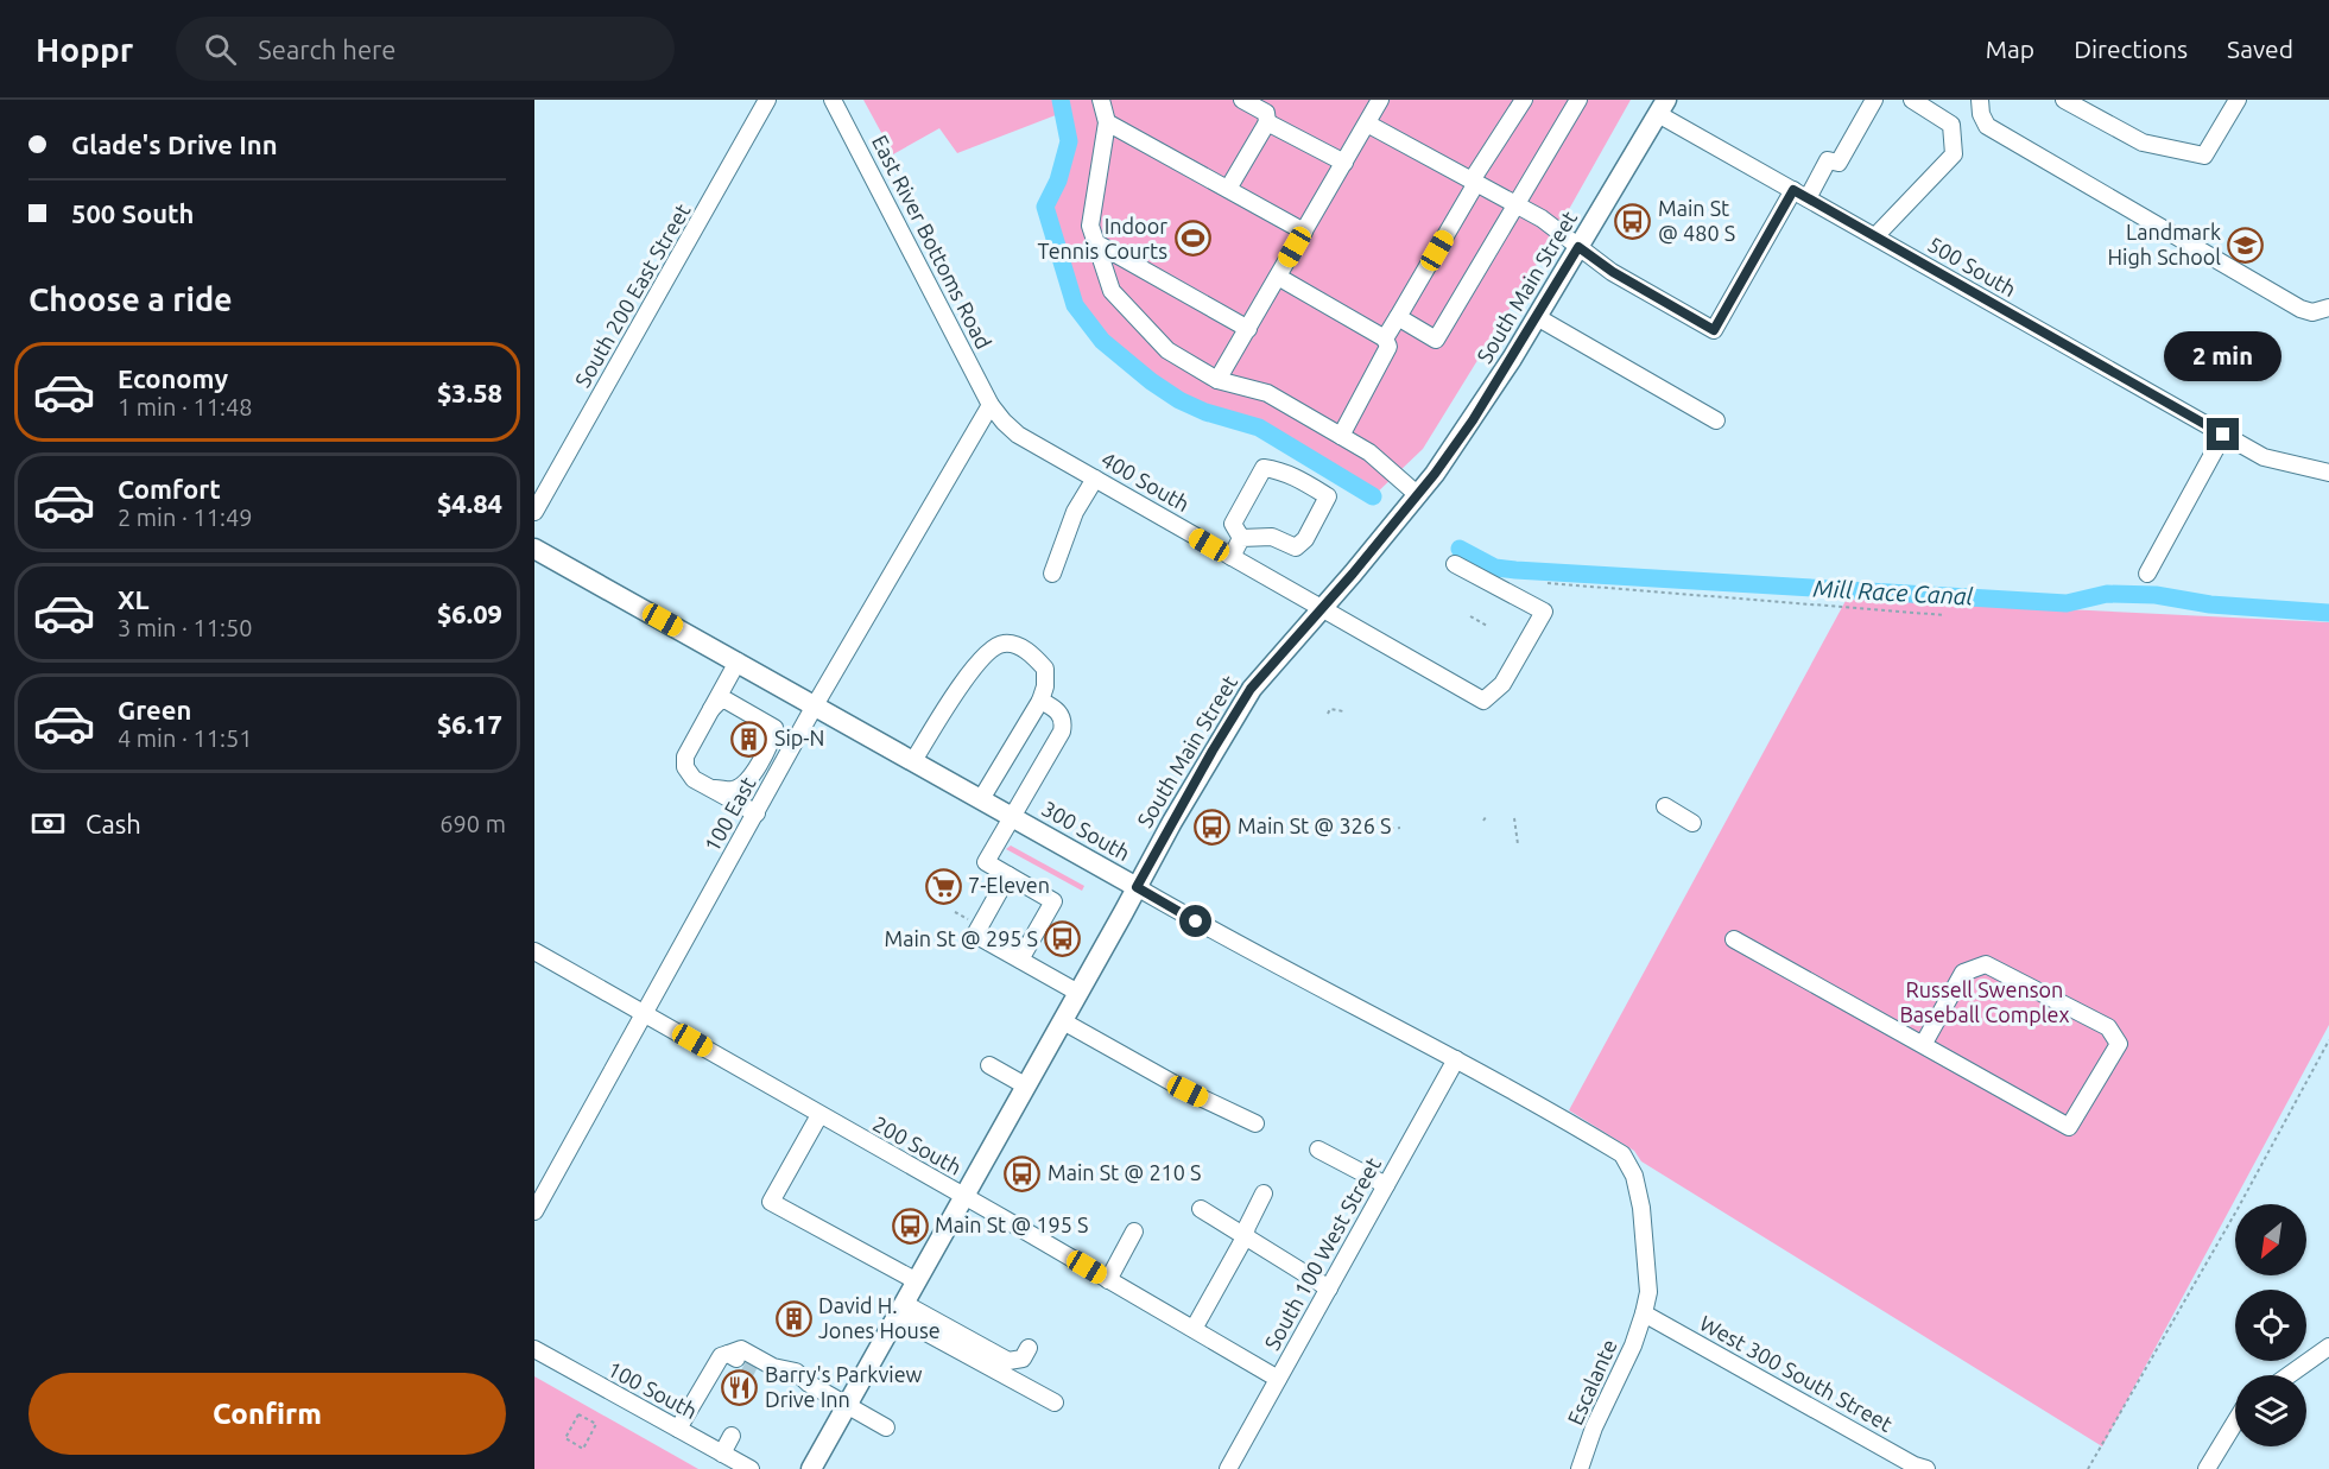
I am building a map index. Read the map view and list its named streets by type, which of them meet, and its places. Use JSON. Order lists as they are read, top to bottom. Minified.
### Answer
{"streets":{"main road":["South Main Street","300 South"],"street":["East River Bottoms Road","500 South","South 200 East Street","400 South","100 East","200 South","South 100 West Street","West 300 South Street","Escalante","100 South"]},"crossings":[["East River Bottoms Road","400 South"],["East River Bottoms Road","100 East"],["500 South","South Main Street"],["South Main Street","400 South"],["South Main Street","300 South"],["South Main Street","200 South"],["400 South","100 East"],["100 East","300 South"],["100 East","200 South"],["300 South","South 100 West Street"],["300 South","West 300 South Street"],["300 South","Escalante"],["200 South","South 100 West Street"],["West 300 South Street","Escalante"]],"water":["Mill Race Canal"],"parks":["Russell Swenson Baseball Complex"],"places":{"bus stop":["Main St @ 480 S","Main St @ 326 S","Main St @ 295 S","Main St @ 210 S","Main St @ 195 S"],"sports":["Indoor Tennis Courts"],"school or university":["Landmark High School"],"building":["Sip-N","David H. Jones House"],"supermarket":["7-Eleven"],"restaurant":["Barry's Parkview Drive Inn"]},"north":"bottom left","page":{"header":"Hoppr","search":"Search here","nav":["Map","Directions","Saved"],"banner":["Glade's Drive Inn","500 South"],"heading":"Choose a ride","bubble":"2 min","list":[{"name":"Economy","note":"1 min · 11:48","value":"$3.58"},{"name":"Comfort","note":"2 min · 11:49","value":"$4.84"},{"name":"XL","note":"3 min · 11:50","value":"$6.09"},{"name":"Green","note":"4 min · 11:51","value":"$6.17"}],"pay":["Cash","690 m"],"buttons":"Confirm"}}
